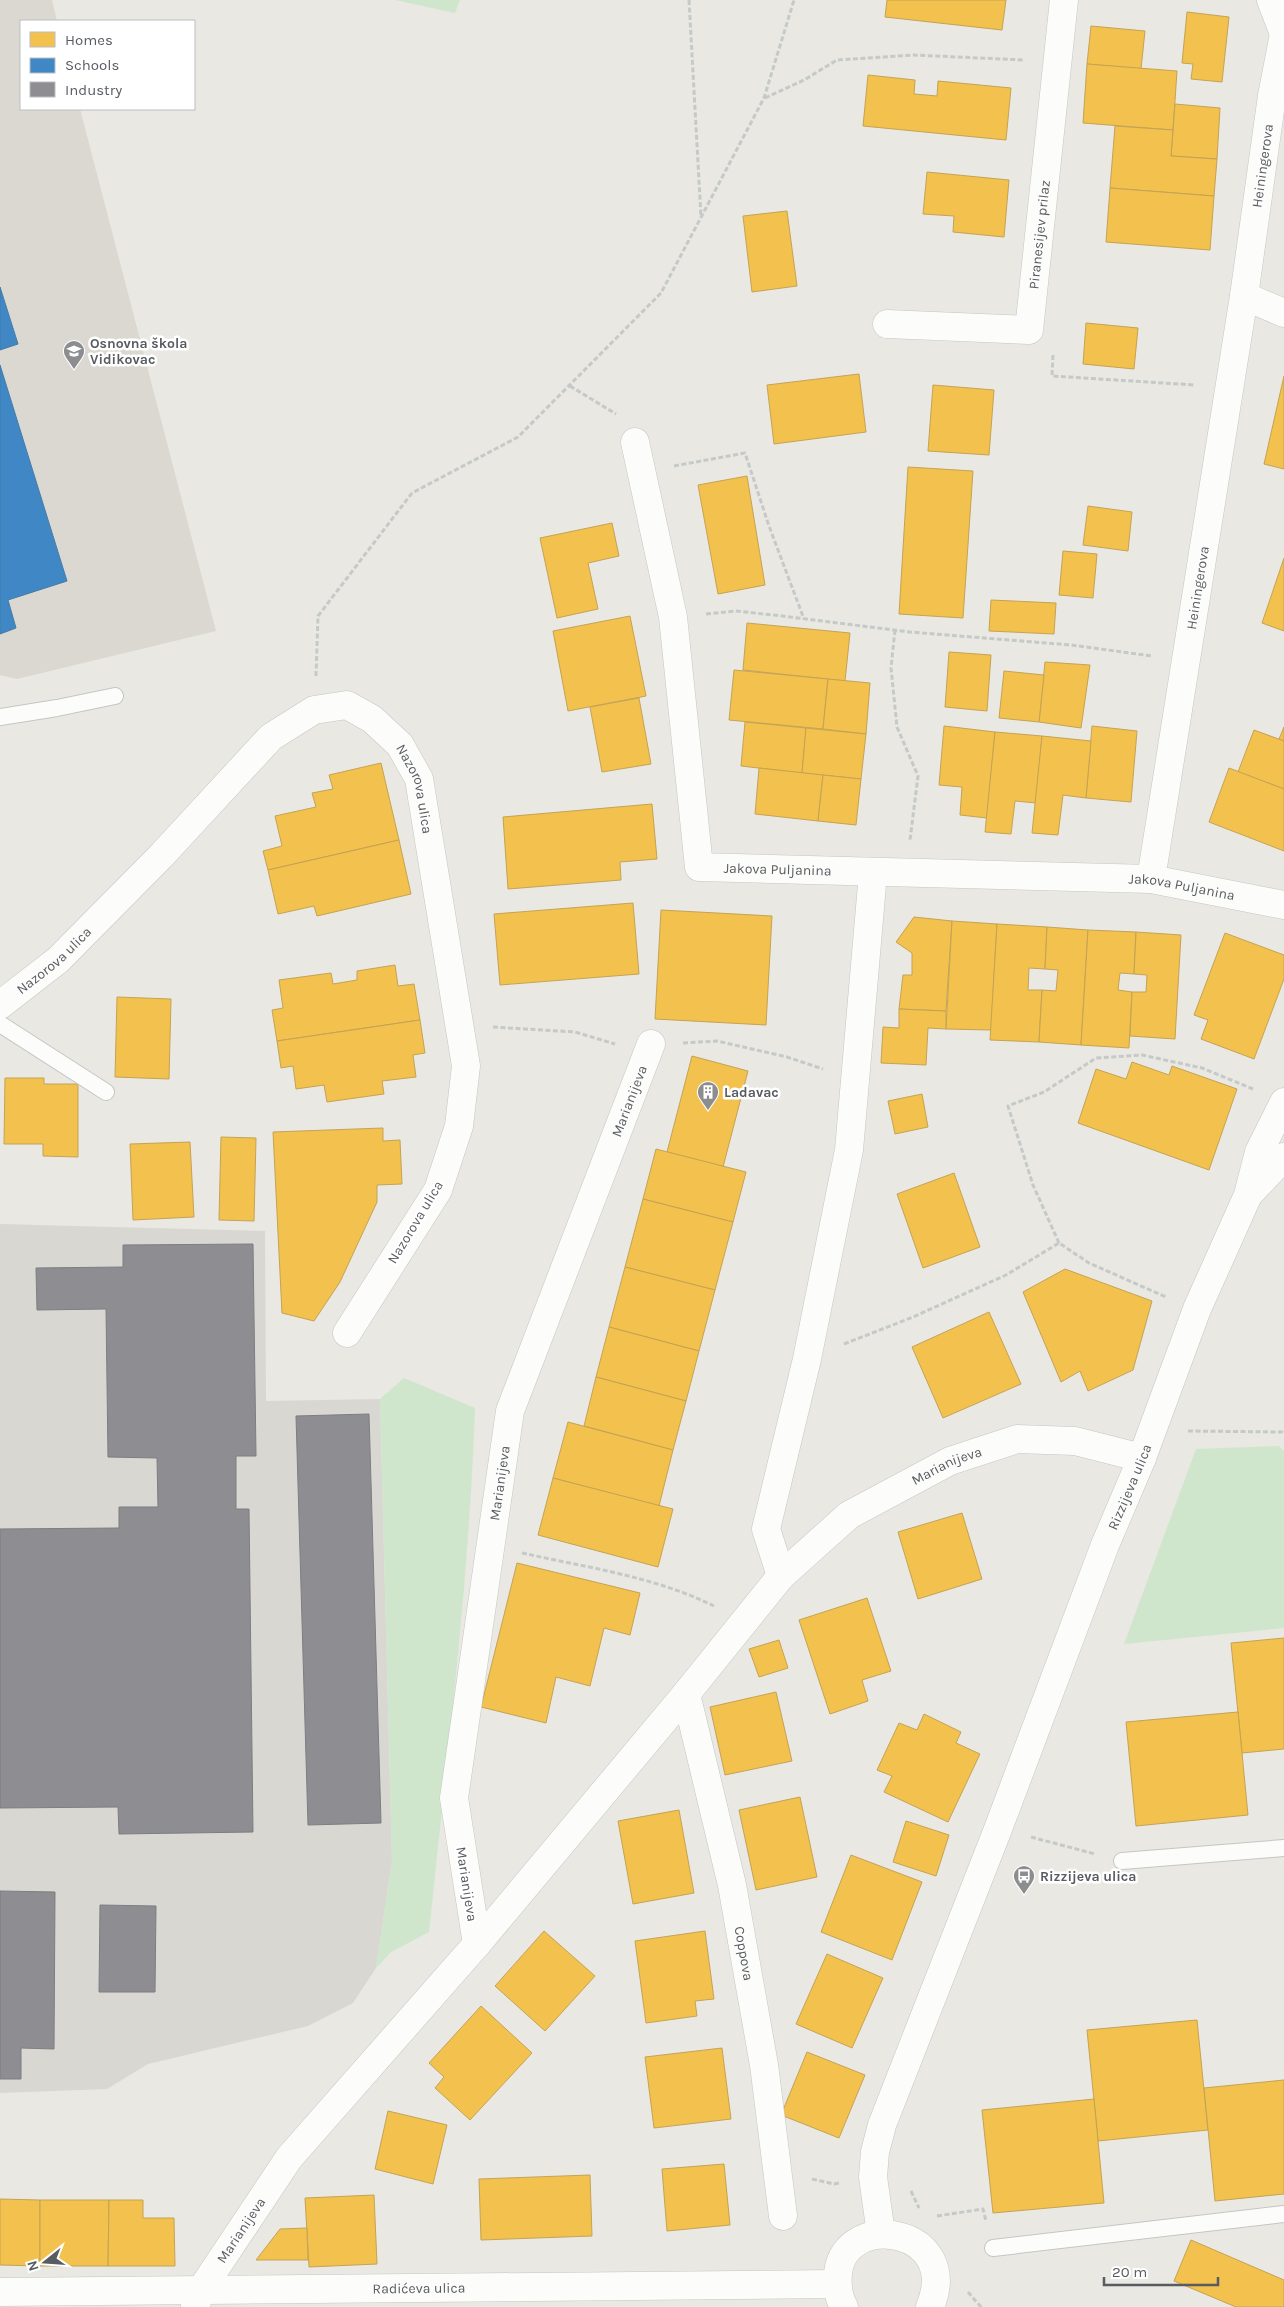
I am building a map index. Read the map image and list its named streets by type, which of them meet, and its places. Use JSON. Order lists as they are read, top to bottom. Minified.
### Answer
{"streets":{"street":["Heiningerova","Piranesijev prilaz","Nazorova ulica","Jakova Puljanina","Marianijeva","Rizzijeva ulica","Coppova","Radićeva ulica"]},"crossings":[["Heiningerova","Jakova Puljanina"],["Marianijeva","Rizzijeva ulica"],["Marianijeva","Coppova"],["Marianijeva","Radićeva ulica"]],"places":{"school or university":["Osnovna škola Vidikovac"],"building":["Ladavac"],"bus stop":["Rizzijeva ulica"]},"legend":["Homes","Schools","Industry"],"scale_bar":"20 m","north":"left"}
